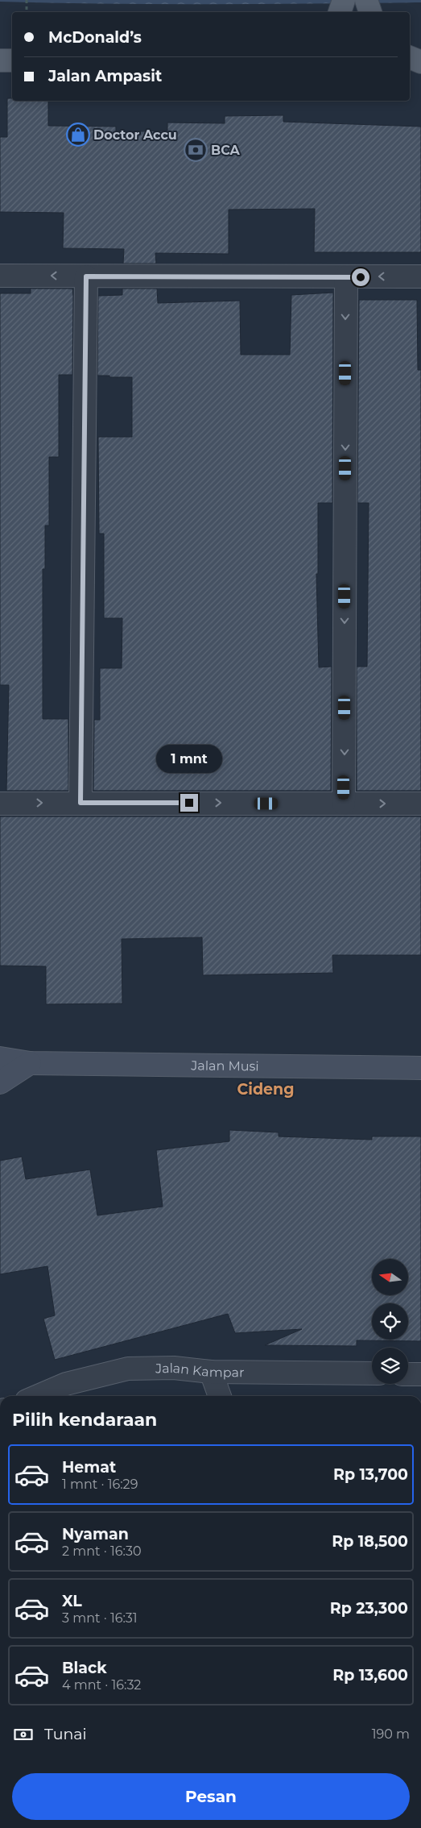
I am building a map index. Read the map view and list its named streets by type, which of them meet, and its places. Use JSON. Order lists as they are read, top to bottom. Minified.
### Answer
{"streets":{"street":["Jalan Musi","Jalan Kampar"]},"districts":["Cideng"],"places":{"shop":["Doctor Accu"],"bank":["BCA"]},"north":"left","page":{"banner":["McDonald’s","Jalan Ampasit"],"bubble":"1 mnt","heading":"Pilih kendaraan","list":[{"name":"Hemat","note":"1 mnt · 16:29","value":"Rp 13,700"},{"name":"Nyaman","note":"2 mnt · 16:30","value":"Rp 18,500"},{"name":"XL","note":"3 mnt · 16:31","value":"Rp 23,300"},{"name":"Black","note":"4 mnt · 16:32","value":"Rp 13,600"}],"pay":["Tunai","190 m"],"buttons":"Pesan"}}
